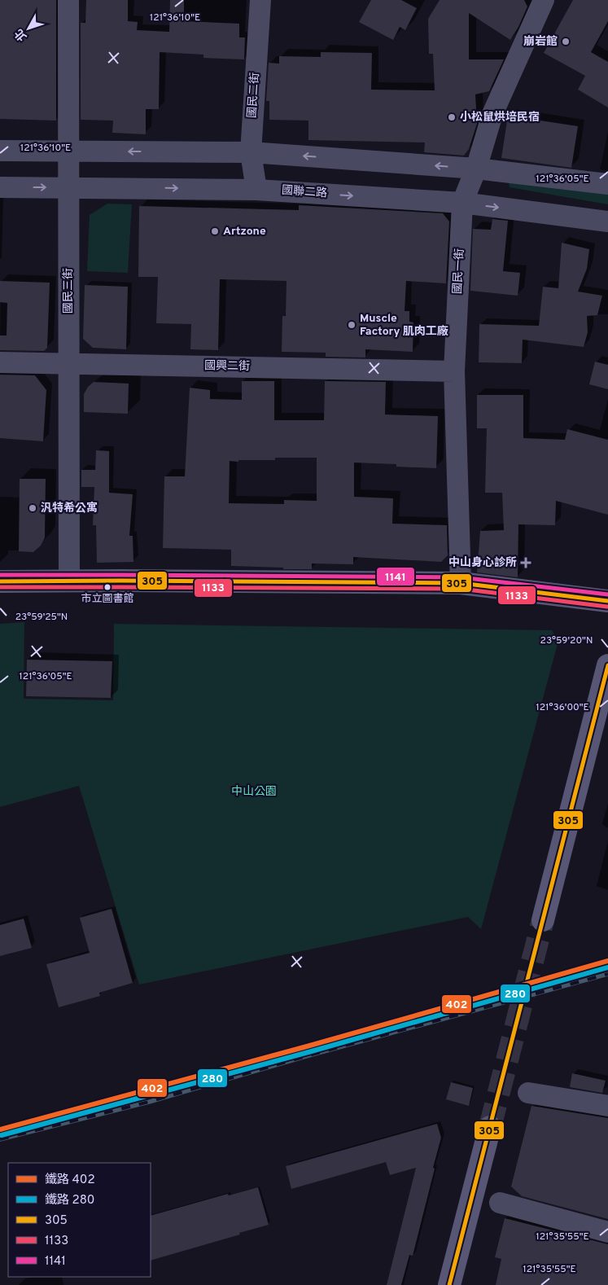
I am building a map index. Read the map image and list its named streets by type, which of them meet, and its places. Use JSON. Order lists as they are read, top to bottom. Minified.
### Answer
{"streets":{"street":["國民二街","國聯二路","國民一街","國民三街","國興二街"]},"crossings":[["國民二街","國聯二路"],["國聯二路","國民一街"],["國聯二路","國民三街"],["國民一街","國興二街"],["國民三街","國興二街"]],"parks":["中山公園"],"places":{"other":["崩岩館","小松鼠烘培民宿","Artzone","Muscle Factory 肌肉工廠","汎特希公寓","市立圖書館"],"health":["中山身心診所"]},"lines":["transit line 1141","transit line 305","transit line 1133","rail line 402","rail line 280"],"legend":["鐵路 402","鐵路 280","305","1133","1141"],"north":"bottom left","coordinates":["121°36'10\"E","121°36'05\"E","23°59'25\"N","23°59'20\"N","121°36'00\"E","121°35'55\"E"]}
